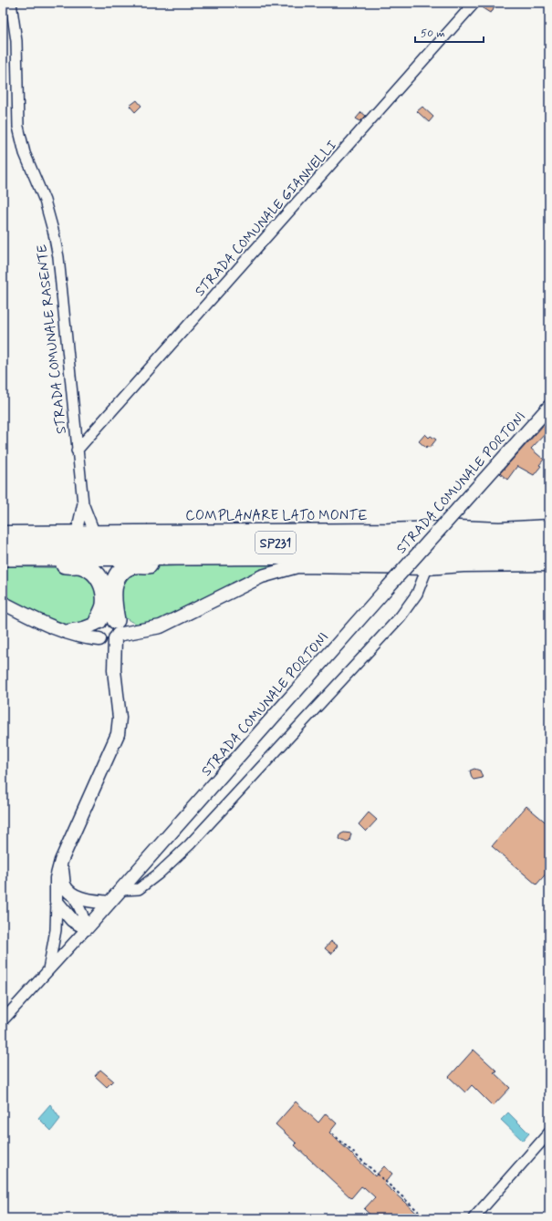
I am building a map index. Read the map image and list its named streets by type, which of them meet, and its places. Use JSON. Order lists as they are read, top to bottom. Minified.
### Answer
{"streets":{"highway":["SP231"],"street":["STRADA COMUNALE GIANNELLI","STRADA COMUNALE RASENTE","STRADA COMUNALE PORTONI","COMPLANARE LATO MONTE"]},"crossings":[["STRADA COMUNALE GIANNELLI","STRADA COMUNALE RASENTE"]],"scale_bar":"50 m"}
